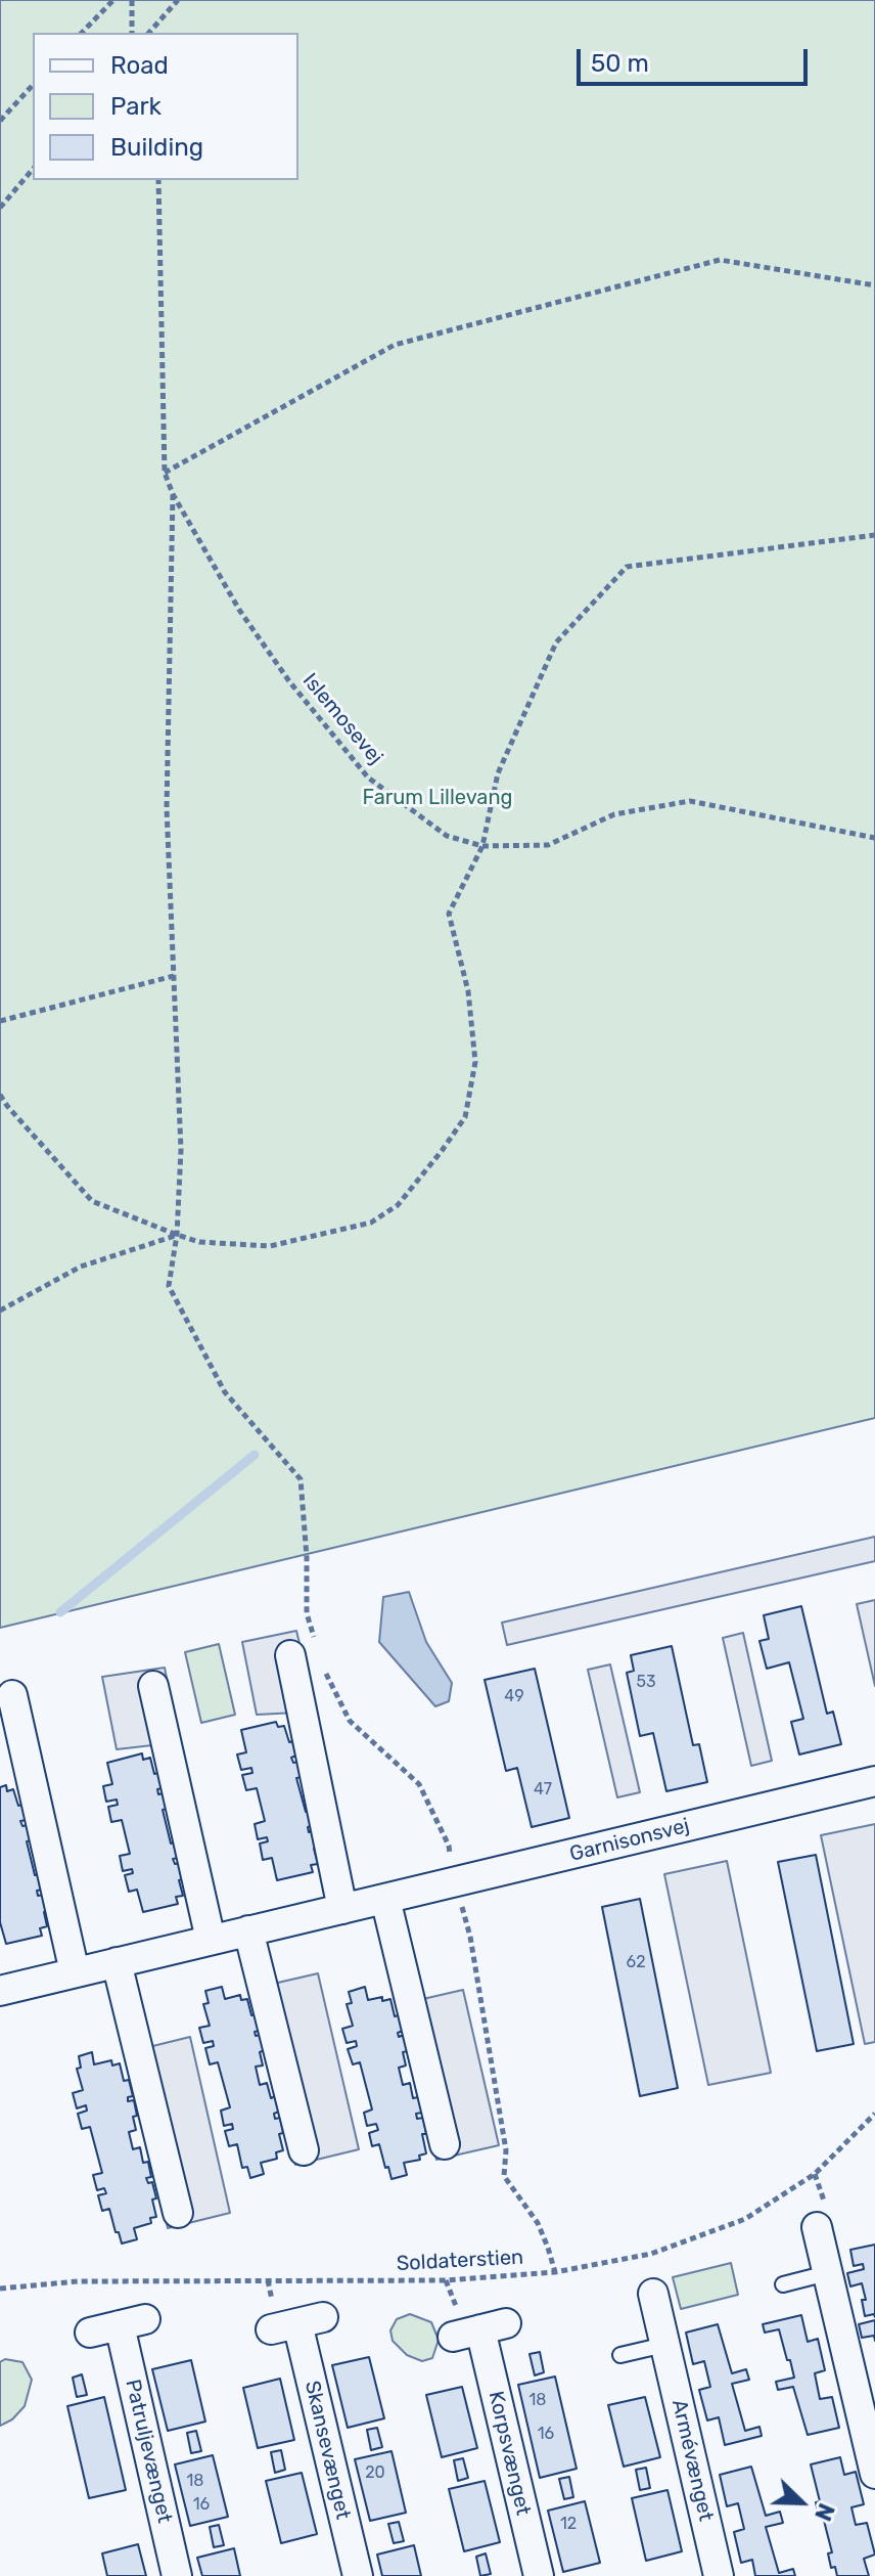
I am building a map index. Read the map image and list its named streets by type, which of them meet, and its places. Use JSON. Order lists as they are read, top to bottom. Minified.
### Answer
{"streets":{"street":["Garnisonsvej","Skansevænget","Patruljevænget","Korpsvænget","Armévænget"],"path":["Islemosevej","Soldaterstien"]},"parks":["Farum Lillevang"],"house_numbers":["53","49","47","62","18","16","20","18","16","12"],"legend":["Road","Park","Building"],"scale_bar":"50 m","north":"bottom right"}
